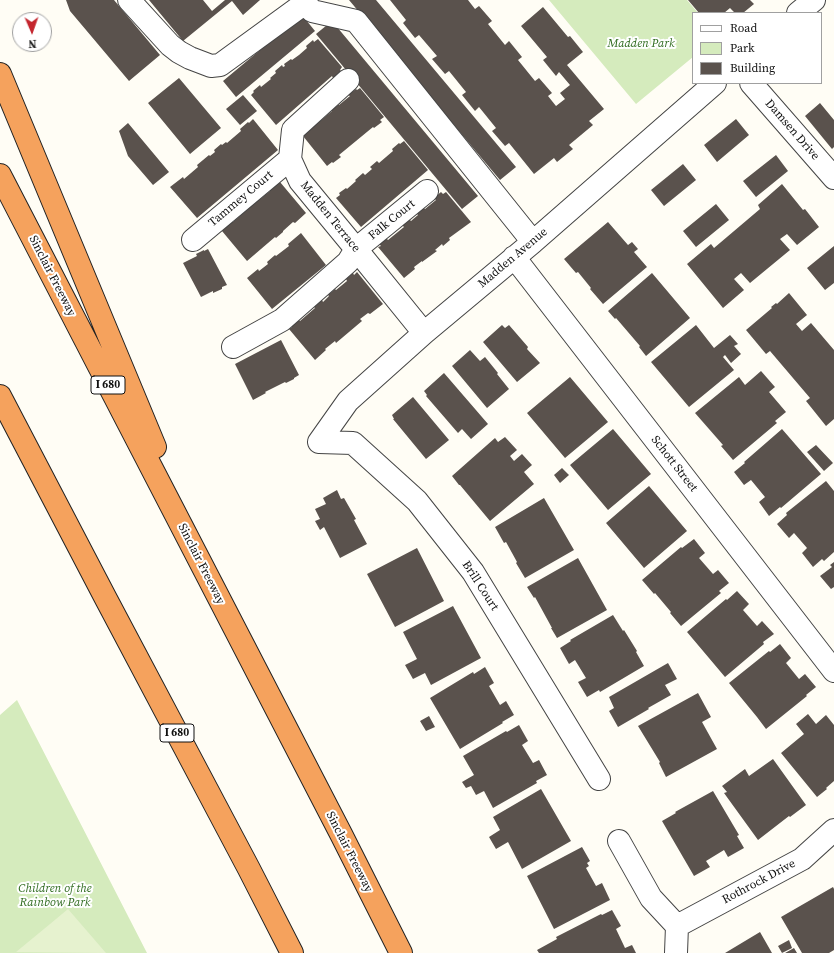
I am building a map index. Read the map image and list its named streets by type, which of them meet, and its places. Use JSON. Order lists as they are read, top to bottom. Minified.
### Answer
{"streets":{"highway":["Sinclair Freeway","I 680"],"street":["Damsen Drive","Tammey Court","Madden Terrace","Falk Court","Madden Avenue","Schott Street","Brill Court","Rothrock Drive"]},"crossings":[["Tammey Court","Madden Terrace"],["Madden Terrace","Falk Court"],["Madden Terrace","Madden Avenue"],["Madden Avenue","Schott Street"],["Madden Avenue","Brill Court"]],"parks":["Madden Park","Children of the Rainbow Park"],"legend":["Road","Park","Building"],"north":"bottom"}
